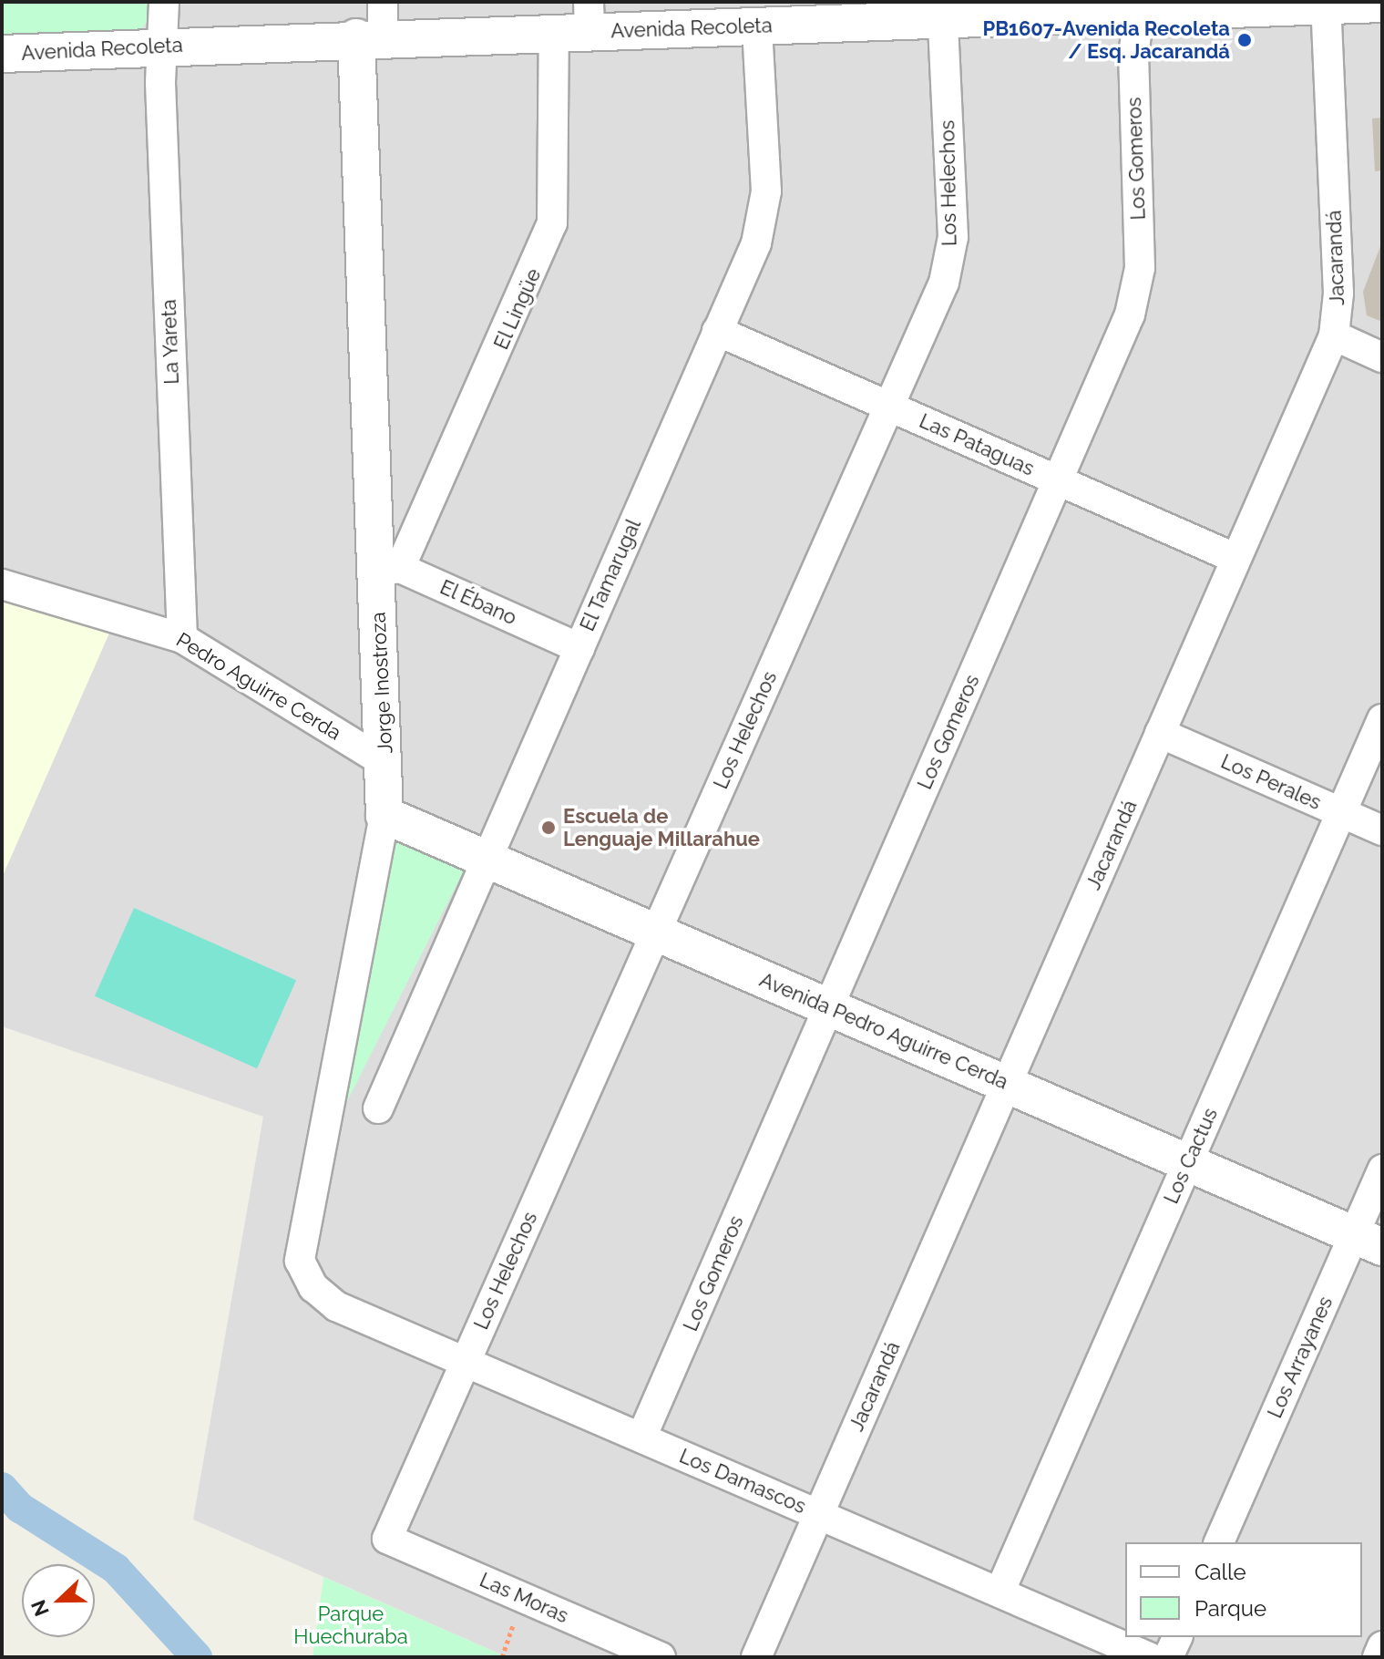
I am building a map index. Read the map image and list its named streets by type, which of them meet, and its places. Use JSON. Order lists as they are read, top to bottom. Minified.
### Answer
{"streets":{"street":["Avenida Recoleta","Los Gomeros","Los Helechos","Jacarandá","El Lingüe","La Yareta","Las Pataguas","El Tamarugal","El Ébano","Jorge Inostroza","Pedro Aguirre Cerda","Los Perales","Avenida Pedro Aguirre Cerda","Los Cactus","Los Arrayanes","Los Damascos","Las Moras"]},"crossings":[["Avenida Recoleta","Los Gomeros"],["Avenida Recoleta","Los Helechos"],["Avenida Recoleta","Jacarandá"],["Avenida Recoleta","El Lingüe"],["Avenida Recoleta","La Yareta"],["Avenida Recoleta","El Tamarugal"],["Avenida Recoleta","Jorge Inostroza"],["Los Gomeros","Las Pataguas"],["Los Gomeros","Avenida Pedro Aguirre Cerda"],["Los Gomeros","Los Damascos"],["Los Helechos","Las Pataguas"],["Los Helechos","Avenida Pedro Aguirre Cerda"],["Los Helechos","Los Damascos"],["Los Helechos","Las Moras"],["Jacarandá","Las Pataguas"],["Jacarandá","Los Perales"],["Jacarandá","Avenida Pedro Aguirre Cerda"],["Jacarandá","Los Damascos"],["El Lingüe","El Ébano"],["El Lingüe","Jorge Inostroza"],["La Yareta","Pedro Aguirre Cerda"],["Las Pataguas","El Tamarugal"],["El Tamarugal","El Ébano"],["El Tamarugal","Avenida Pedro Aguirre Cerda"],["El Ébano","Jorge Inostroza"],["Jorge Inostroza","Pedro Aguirre Cerda"],["Jorge Inostroza","Avenida Pedro Aguirre Cerda"],["Jorge Inostroza","Los Damascos"],["Los Perales","Los Cactus"],["Avenida Pedro Aguirre Cerda","Los Cactus"],["Avenida Pedro Aguirre Cerda","Los Arrayanes"],["Los Cactus","Los Damascos"]],"parks":["Parque Huechuraba"],"places":["PB1607-Avenida Recoleta / Esq. Jacarandá","Escuela de Lenguaje Millarahue"],"legend":["Calle","Parque"],"north":"left"}
